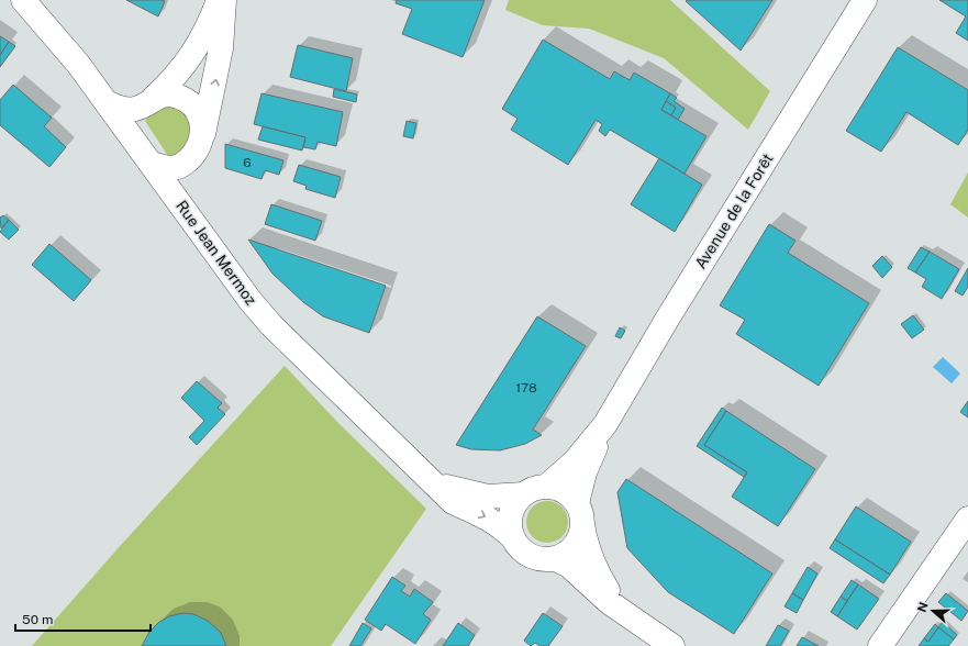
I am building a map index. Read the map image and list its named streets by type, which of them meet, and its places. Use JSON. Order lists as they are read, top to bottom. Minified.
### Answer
{"streets":{"street":["Avenue de la Forêt","Rue Jean Mermoz"]},"crossings":[["Avenue de la Forêt","Rue Jean Mermoz"]],"house_numbers":["6","178"],"scale_bar":"50 m","north":"left"}
